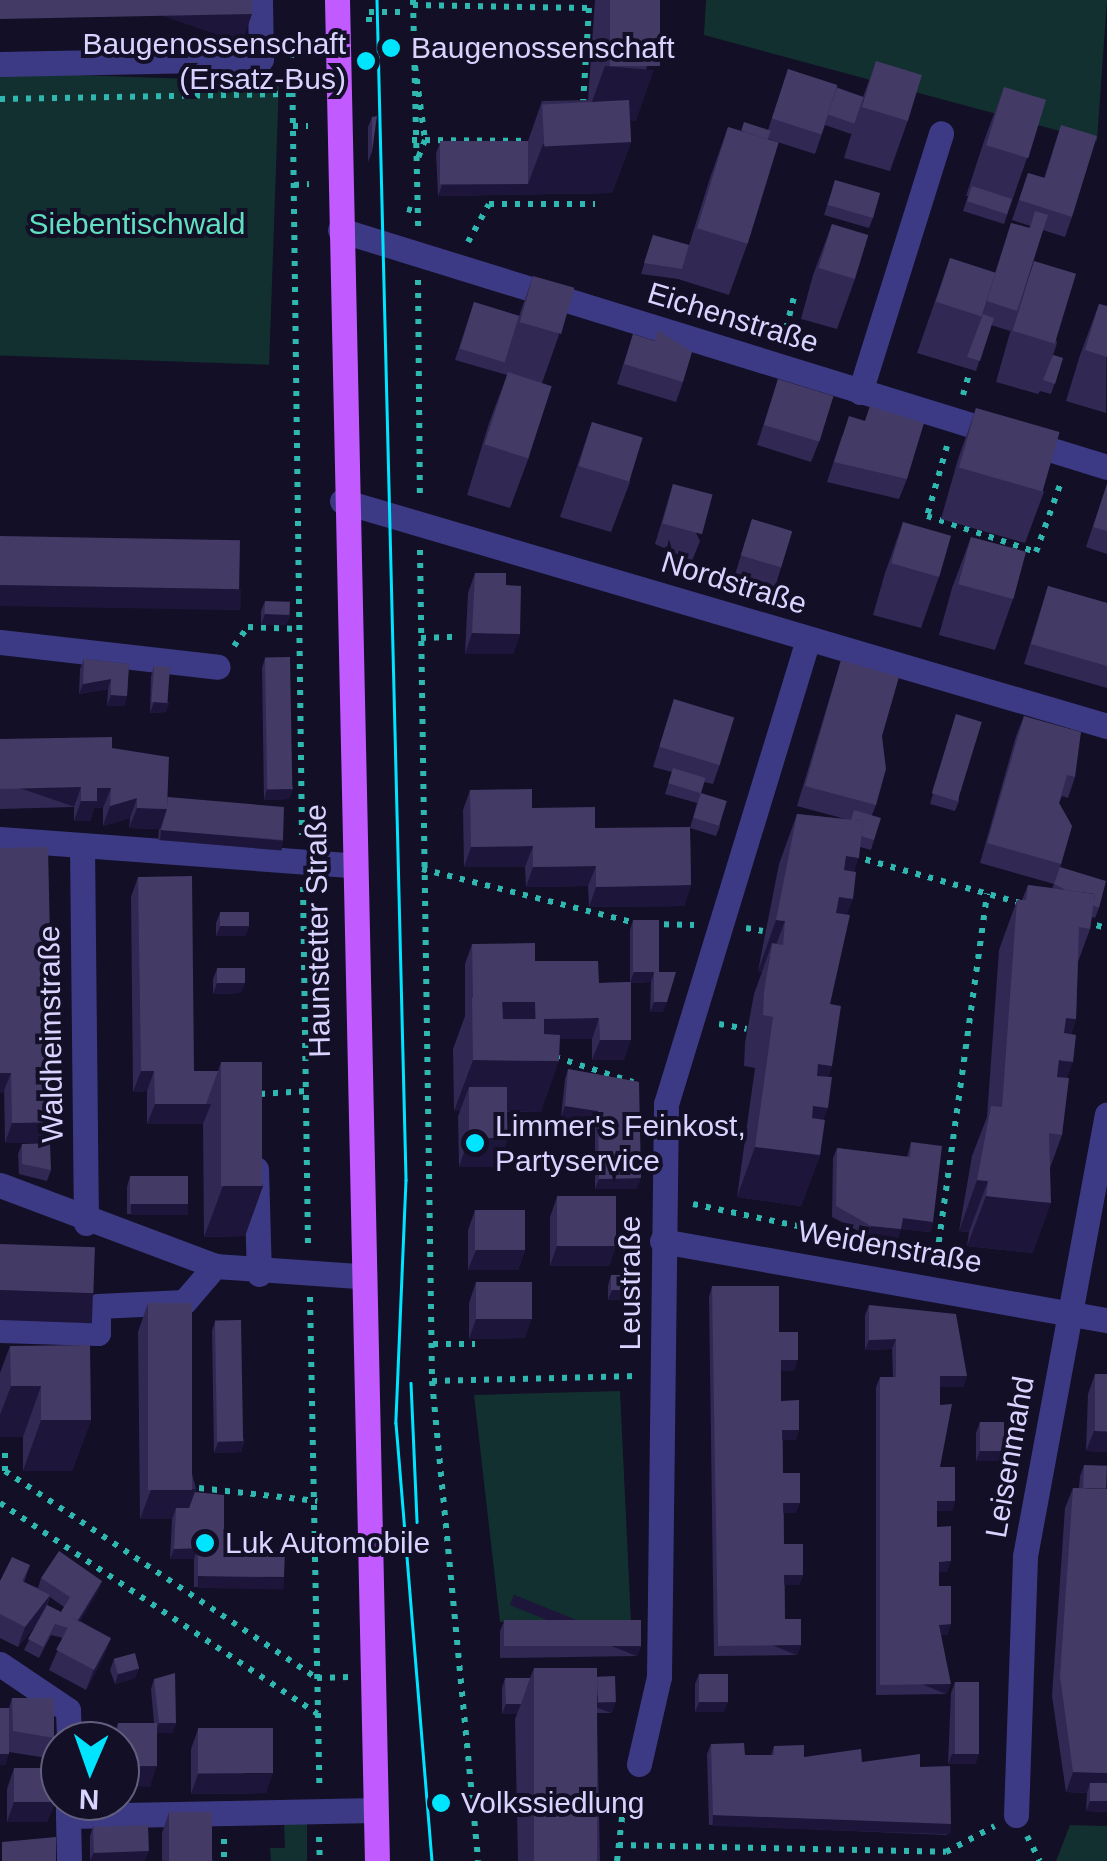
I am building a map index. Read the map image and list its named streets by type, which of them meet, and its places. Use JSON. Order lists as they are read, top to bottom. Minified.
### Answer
{"streets":{"main road":["Haunstetter Straße"],"street":["Eichenstraße","Nordstraße","Waldheimstraße","Weidenstraße","Leustraße","Leisenmahd"]},"crossings":[["Eichenstraße","Haunstetter Straße"],["Nordstraße","Haunstetter Straße"],["Nordstraße","Leustraße"],["Weidenstraße","Leustraße"],["Weidenstraße","Leisenmahd"]],"parks":["Siebentischwald"],"places":["Baugenossenschaft","Baugenossenschaft (Ersatz-Bus)","Limmer's Feinkost, Partyservice","Luk Automobile","Volkssiedlung"],"north":"bottom"}
